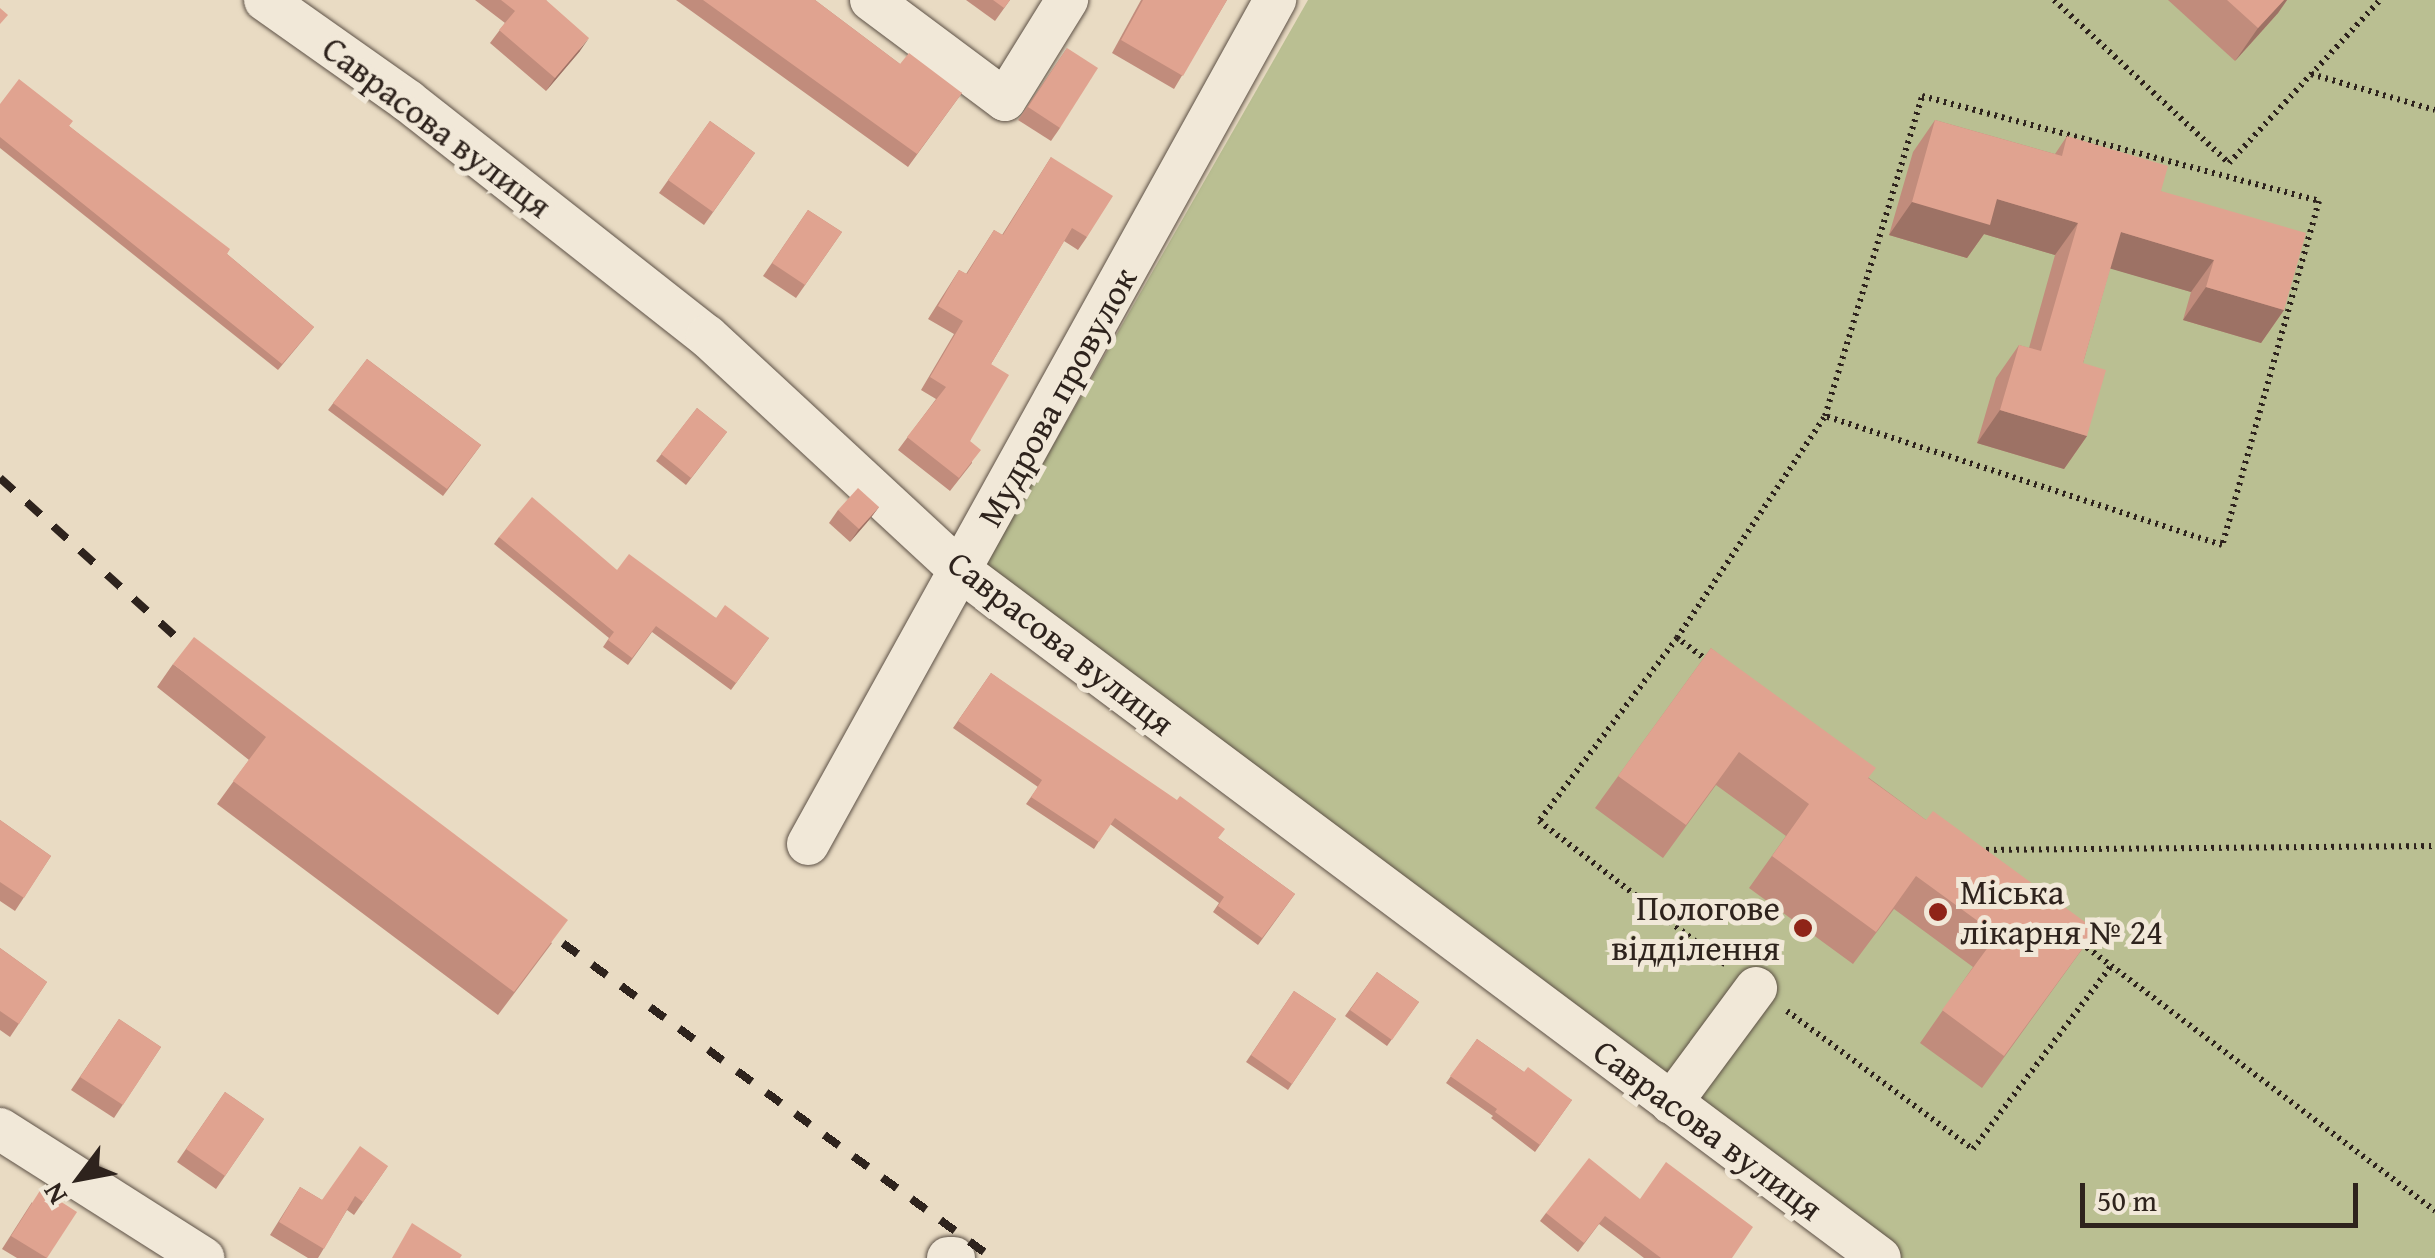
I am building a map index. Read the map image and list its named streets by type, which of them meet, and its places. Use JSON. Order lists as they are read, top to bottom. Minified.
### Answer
{"streets":{"street":["Саврасова вулиця","Мудрова провулок"]},"crossings":[["Саврасова вулиця","Мудрова провулок"]],"places":["Міська лікарня № 24","Пологове відділення"],"scale_bar":"50 m","north":"bottom left"}
